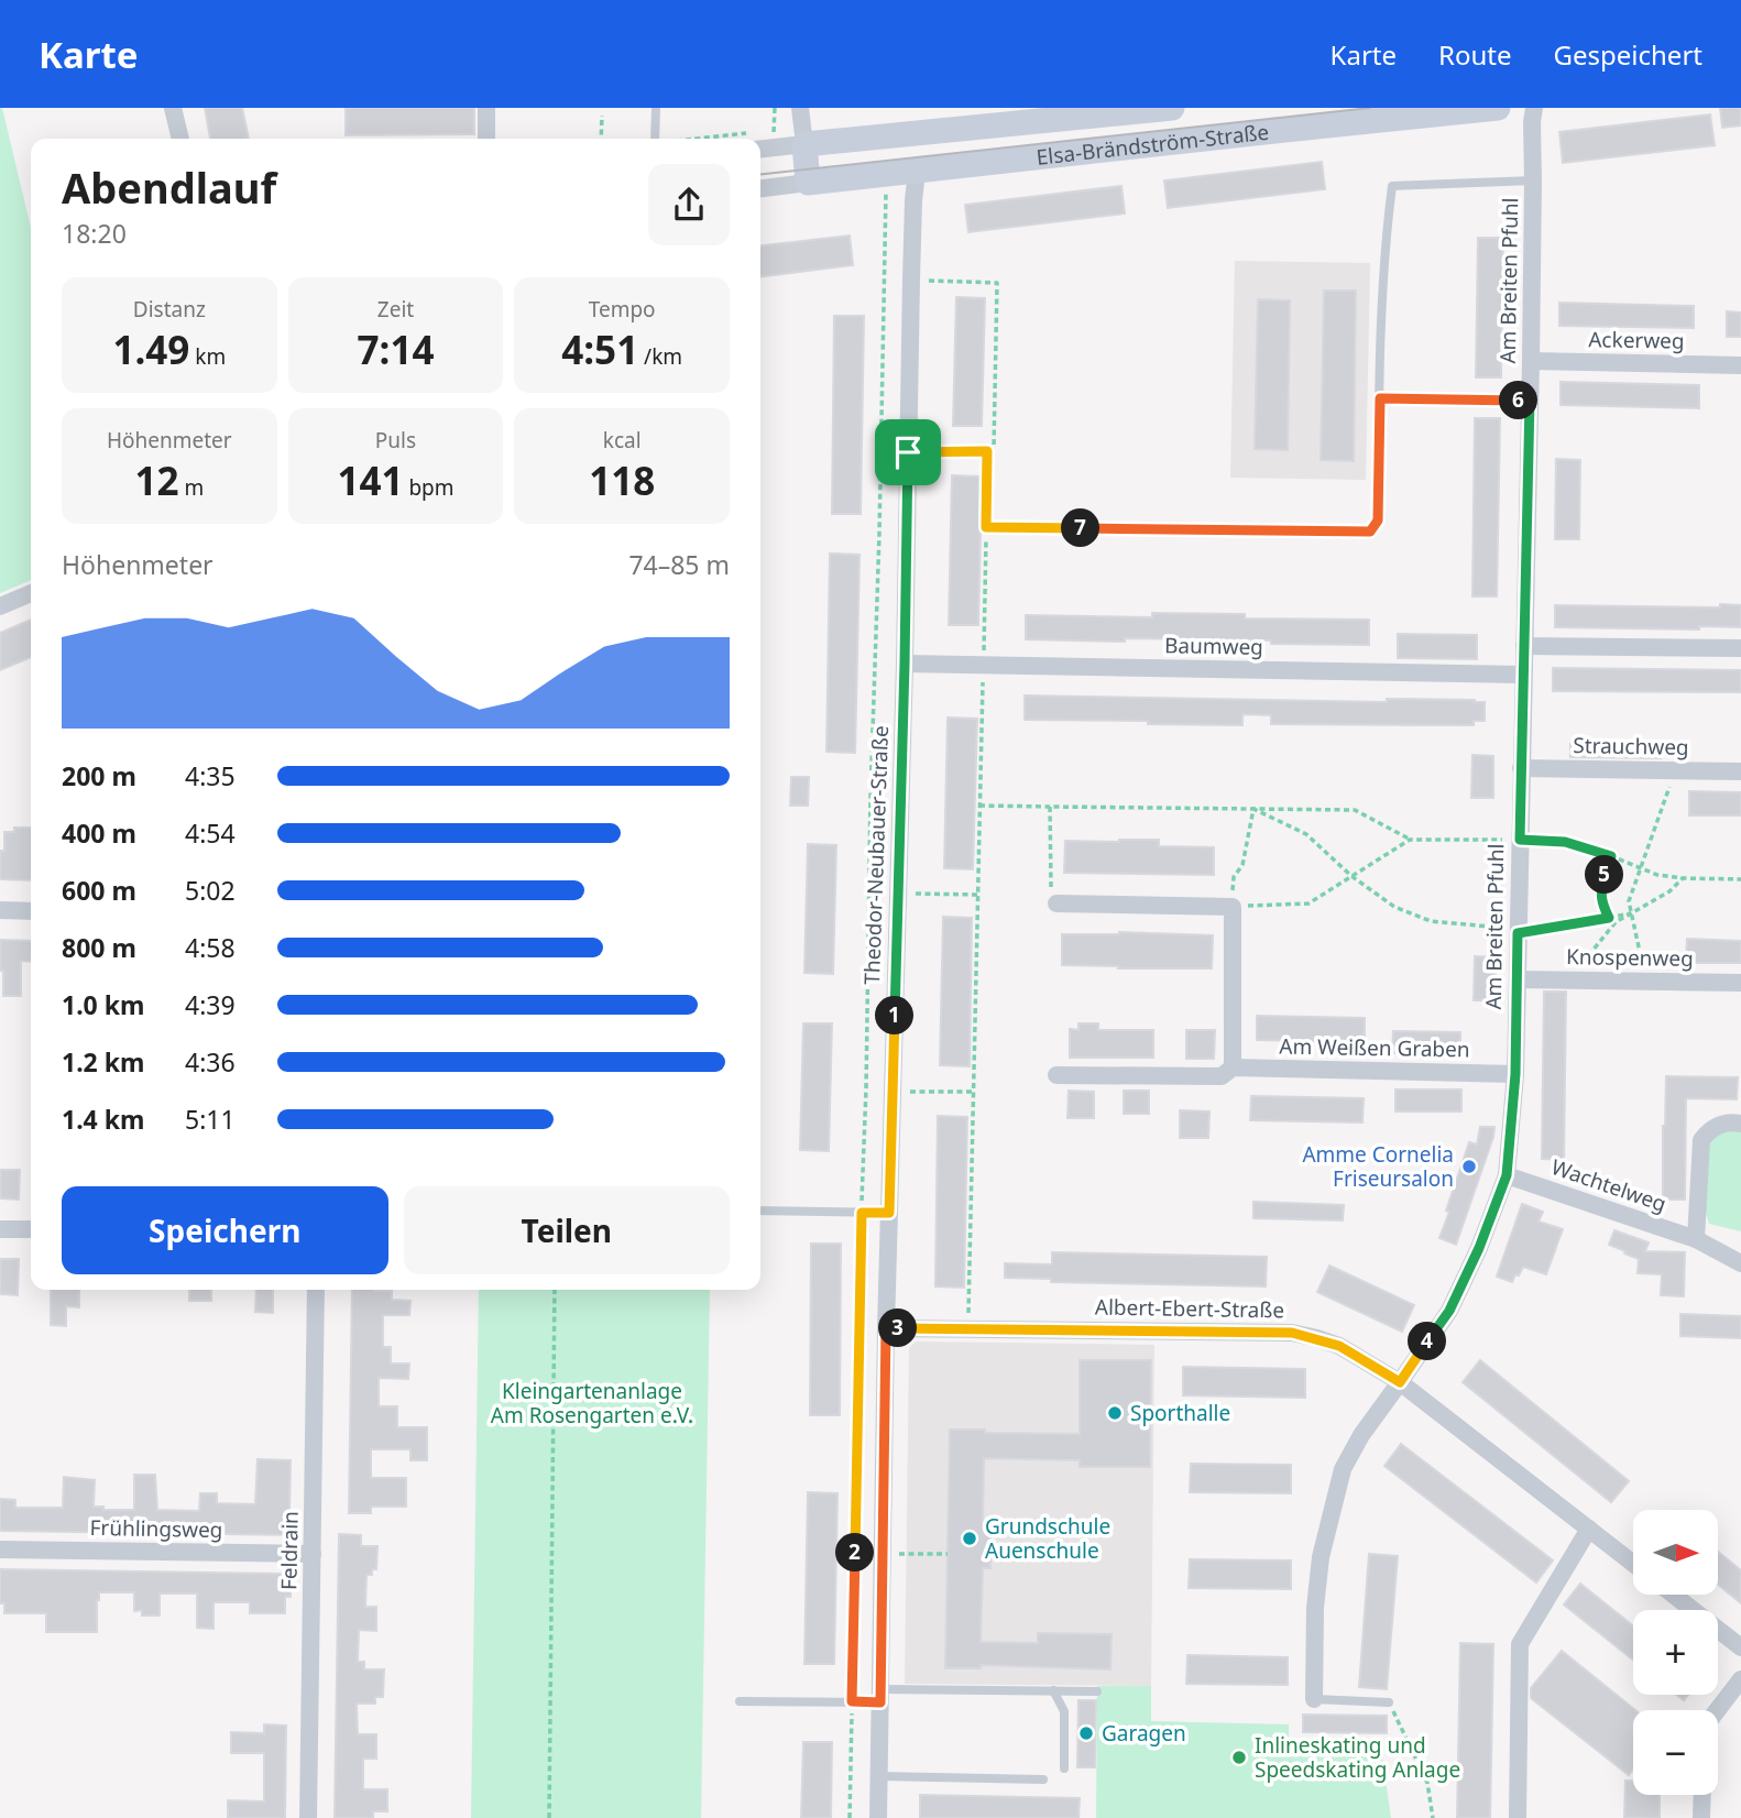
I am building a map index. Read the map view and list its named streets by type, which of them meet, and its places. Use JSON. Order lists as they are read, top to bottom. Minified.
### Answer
{"streets":{"street":["Elsa-Brändström-Straße","Am Breiten Pfuhl","Ackerweg","Baumweg","Strauchweg","Theodor-Neubauer-Straße","Knospenweg","Am Weißen Graben","Wachtelweg","Albert-Ebert-Straße","Frühlingsweg","Feldrain"]},"crossings":[["Elsa-Brändström-Straße","Theodor-Neubauer-Straße"],["Am Breiten Pfuhl","Ackerweg"],["Am Breiten Pfuhl","Baumweg"],["Am Breiten Pfuhl","Strauchweg"],["Am Breiten Pfuhl","Knospenweg"],["Am Breiten Pfuhl","Am Weißen Graben"],["Am Breiten Pfuhl","Wachtelweg"],["Am Breiten Pfuhl","Albert-Ebert-Straße"],["Baumweg","Theodor-Neubauer-Straße"],["Theodor-Neubauer-Straße","Albert-Ebert-Straße"],["Frühlingsweg","Feldrain"]],"parks":["Kleingartenanlage Am Rosengarten e.V."],"places":["Amme Cornelia Friseursalon","Sporthalle","Grundschule Auenschule","Garagen","Inlineskating und Speedskating Anlage"],"north":"right","page":{"header":"Karte","nav":["Karte","Route","Gespeichert"],"heading":["Abendlauf","18:20"],"stats":[["Distanz","1.49 km"],["Zeit","7:14"],["Tempo","4:51 /km"],["Höhenmeter","12 m"],["Puls","141 bpm"],["kcal","118"]],"pins":["6","7","5","1","3","4","2"],"chart":["Höhenmeter","74–85 m"],"list":[{"name":"200 m","note":"4:35"},{"name":"400 m","note":"4:54"},{"name":"600 m","note":"5:02"},{"name":"800 m","note":"4:58"},{"name":"1.0 km","note":"4:39"},{"name":"1.2 km","note":"4:36"},{"name":"1.4 km","note":"5:11"}],"buttons":["Speichern","Teilen"],"map_buttons":["+","−"]}}
